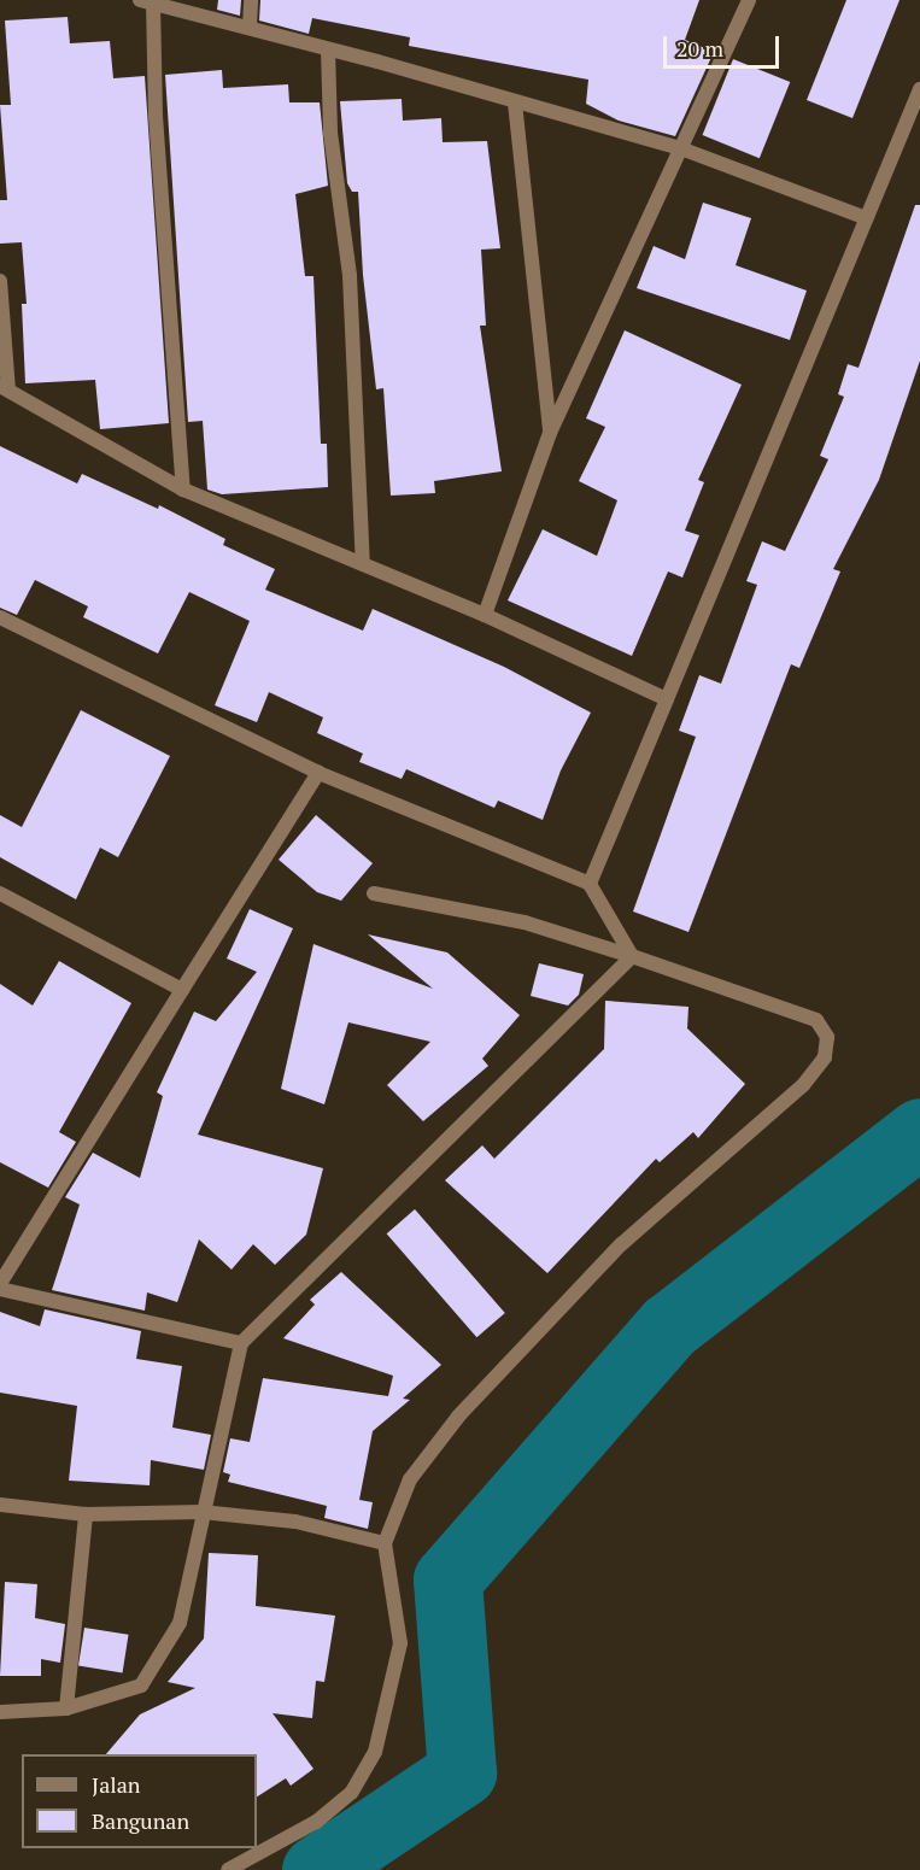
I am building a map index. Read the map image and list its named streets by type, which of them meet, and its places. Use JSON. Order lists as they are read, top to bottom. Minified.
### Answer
{"legend":["Jalan","Bangunan"],"scale_bar":"20 m"}
